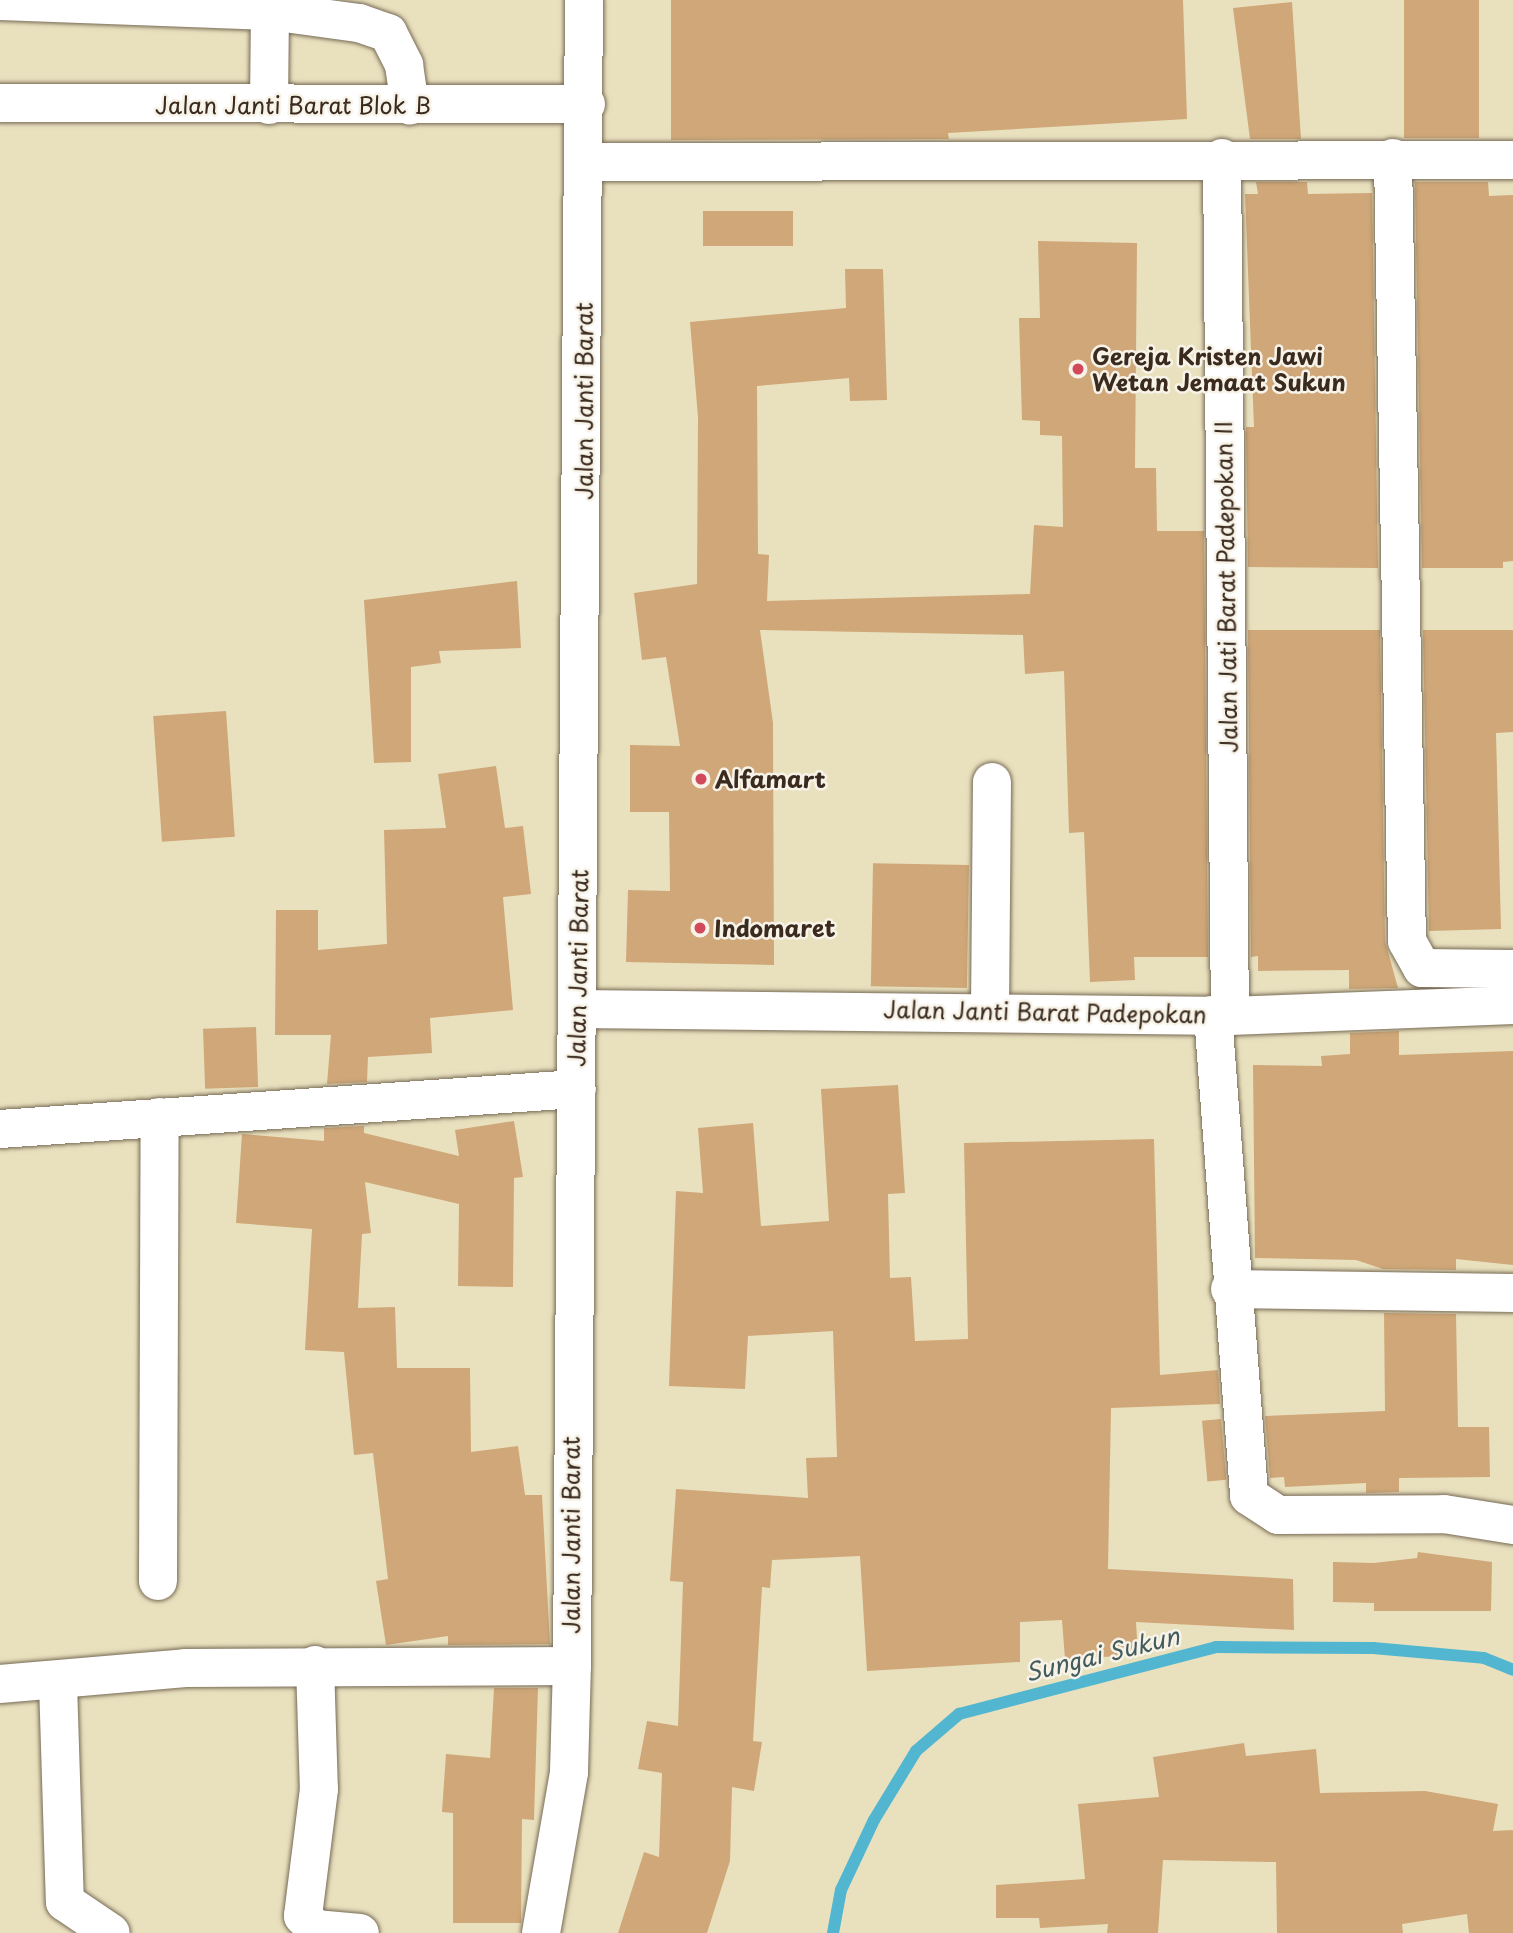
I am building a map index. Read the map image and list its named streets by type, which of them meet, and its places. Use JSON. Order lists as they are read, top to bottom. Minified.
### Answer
{"streets":{"street":["Jalan Janti Barat Blok B","Jalan Janti Barat","Jalan Jati Barat Padepokan II","Jalan Janti Barat Padepokan"]},"crossings":[["Jalan Janti Barat Blok B","Jalan Janti Barat"],["Jalan Janti Barat","Jalan Janti Barat Padepokan"],["Jalan Jati Barat Padepokan II","Jalan Janti Barat Padepokan"]],"water":["Sungai Sukun"],"places":["Gereja Kristen Jawi Wetan Jemaat Sukun","Alfamart","Indomaret"]}
